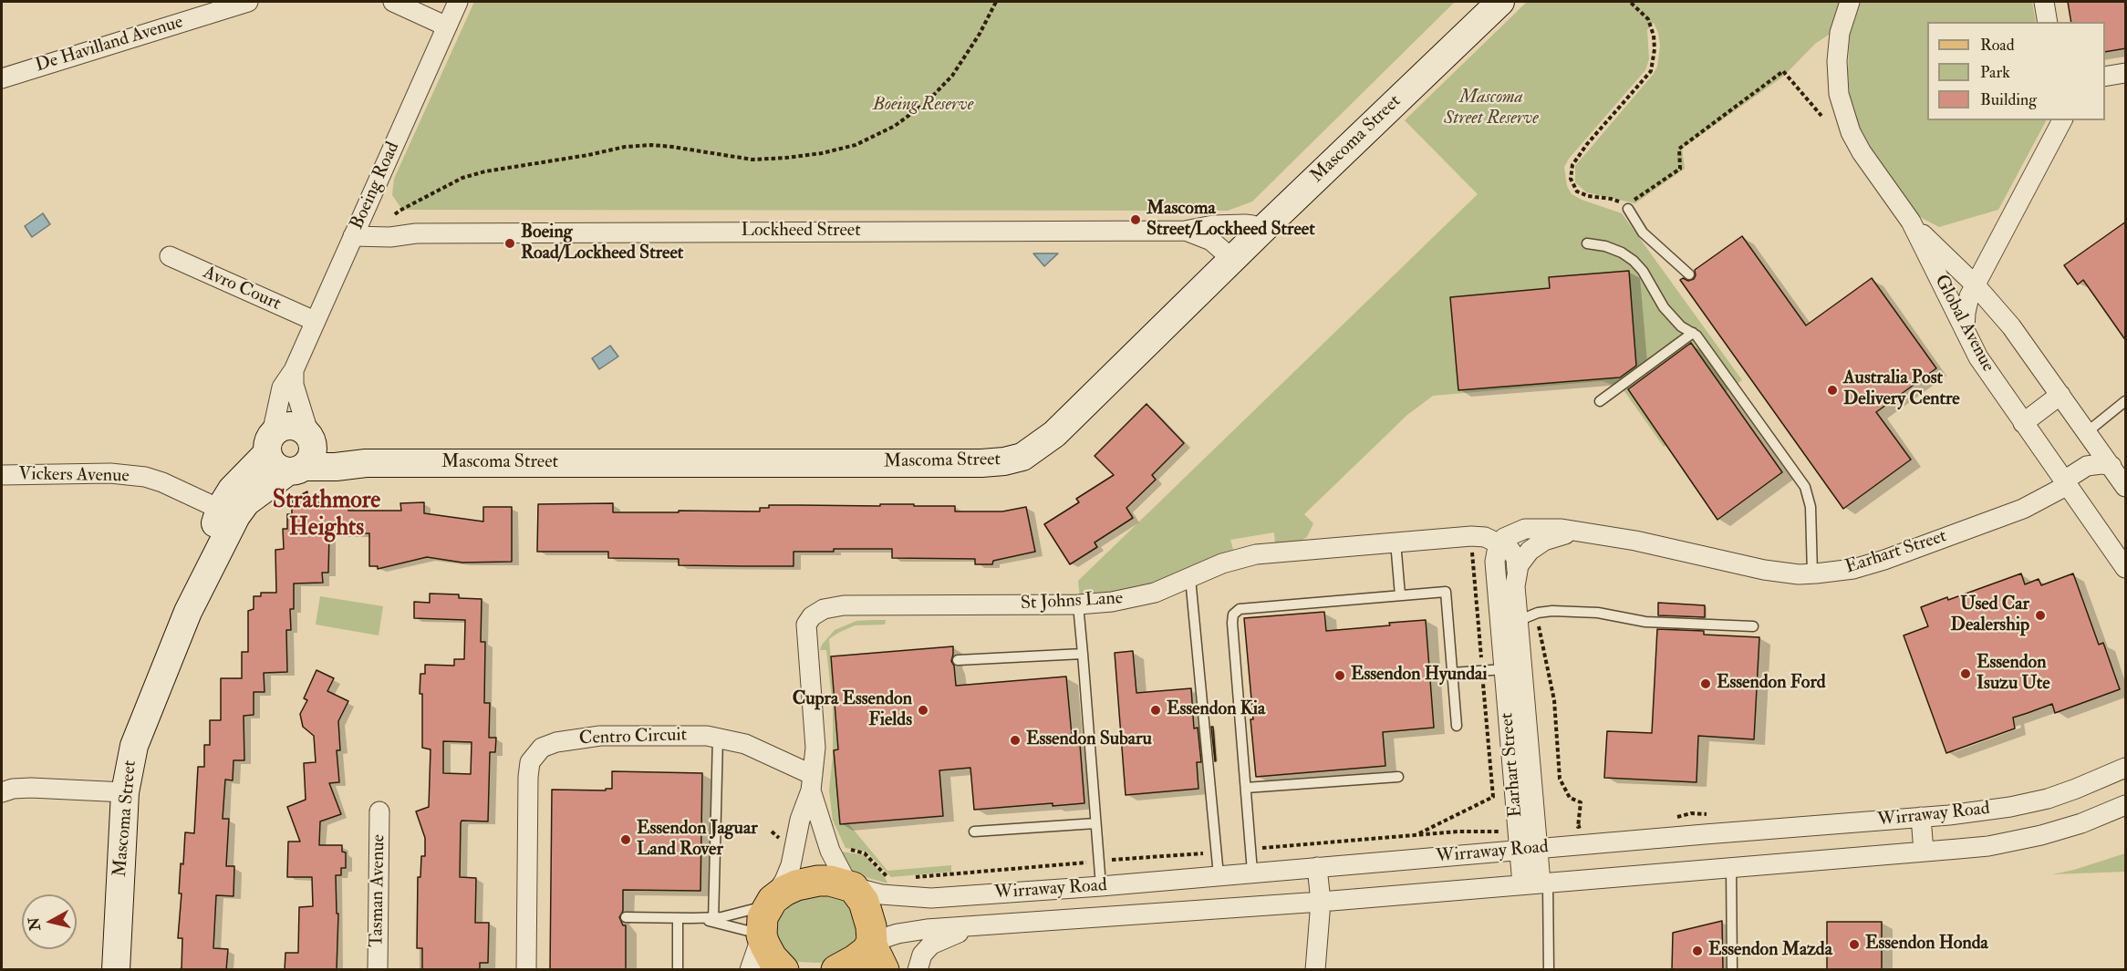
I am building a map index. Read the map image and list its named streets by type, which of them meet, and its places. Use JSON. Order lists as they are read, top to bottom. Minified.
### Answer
{"streets":{"main road":["Mascoma Street"],"street":["De Havilland Avenue","Boeing Road","Lockheed Street","Avro Court","Global Avenue","Vickers Avenue","Earhart Street","St Johns Lane","Centro Circuit","Wirraway Road","Tasman Avenue"]},"crossings":[["Mascoma Street","Boeing Road"],["Mascoma Street","Lockheed Street"],["Mascoma Street","Vickers Avenue"],["Boeing Road","Lockheed Street"],["Boeing Road","Avro Court"],["Global Avenue","Earhart Street"],["Earhart Street","St Johns Lane"],["Earhart Street","Wirraway Road"],["St Johns Lane","Centro Circuit"],["St Johns Lane","Wirraway Road"]],"districts":["Strathmore Heights"],"parks":["Mascoma Street Reserve","Boeing Reserve"],"places":["Mascoma Street/Lockheed Street","Boeing Road/Lockheed Street","Australia Post Delivery Centre","Used Car Dealership","Essendon Isuzu Ute","Essendon Hyundai","Essendon Ford","Cupra Essendon Fields","Essendon Kia","Essendon Subaru","Essendon Jaguar Land Rover","Essendon Honda","Essendon Mazda"],"legend":["Road","Park","Building"],"north":"left"}
